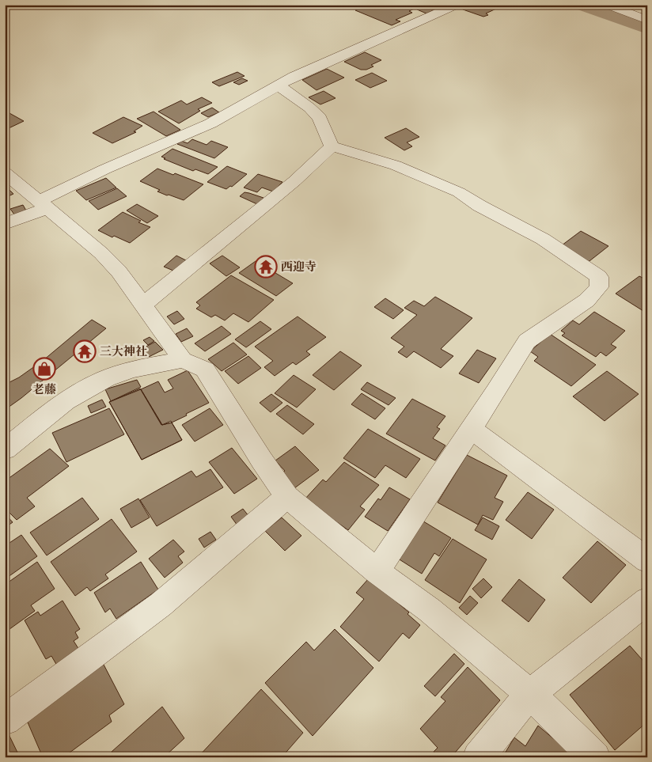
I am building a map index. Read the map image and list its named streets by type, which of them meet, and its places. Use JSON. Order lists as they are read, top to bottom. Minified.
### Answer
{"places":{"temple":["西迎寺","三大神社"],"shop":["老藤"]}}
